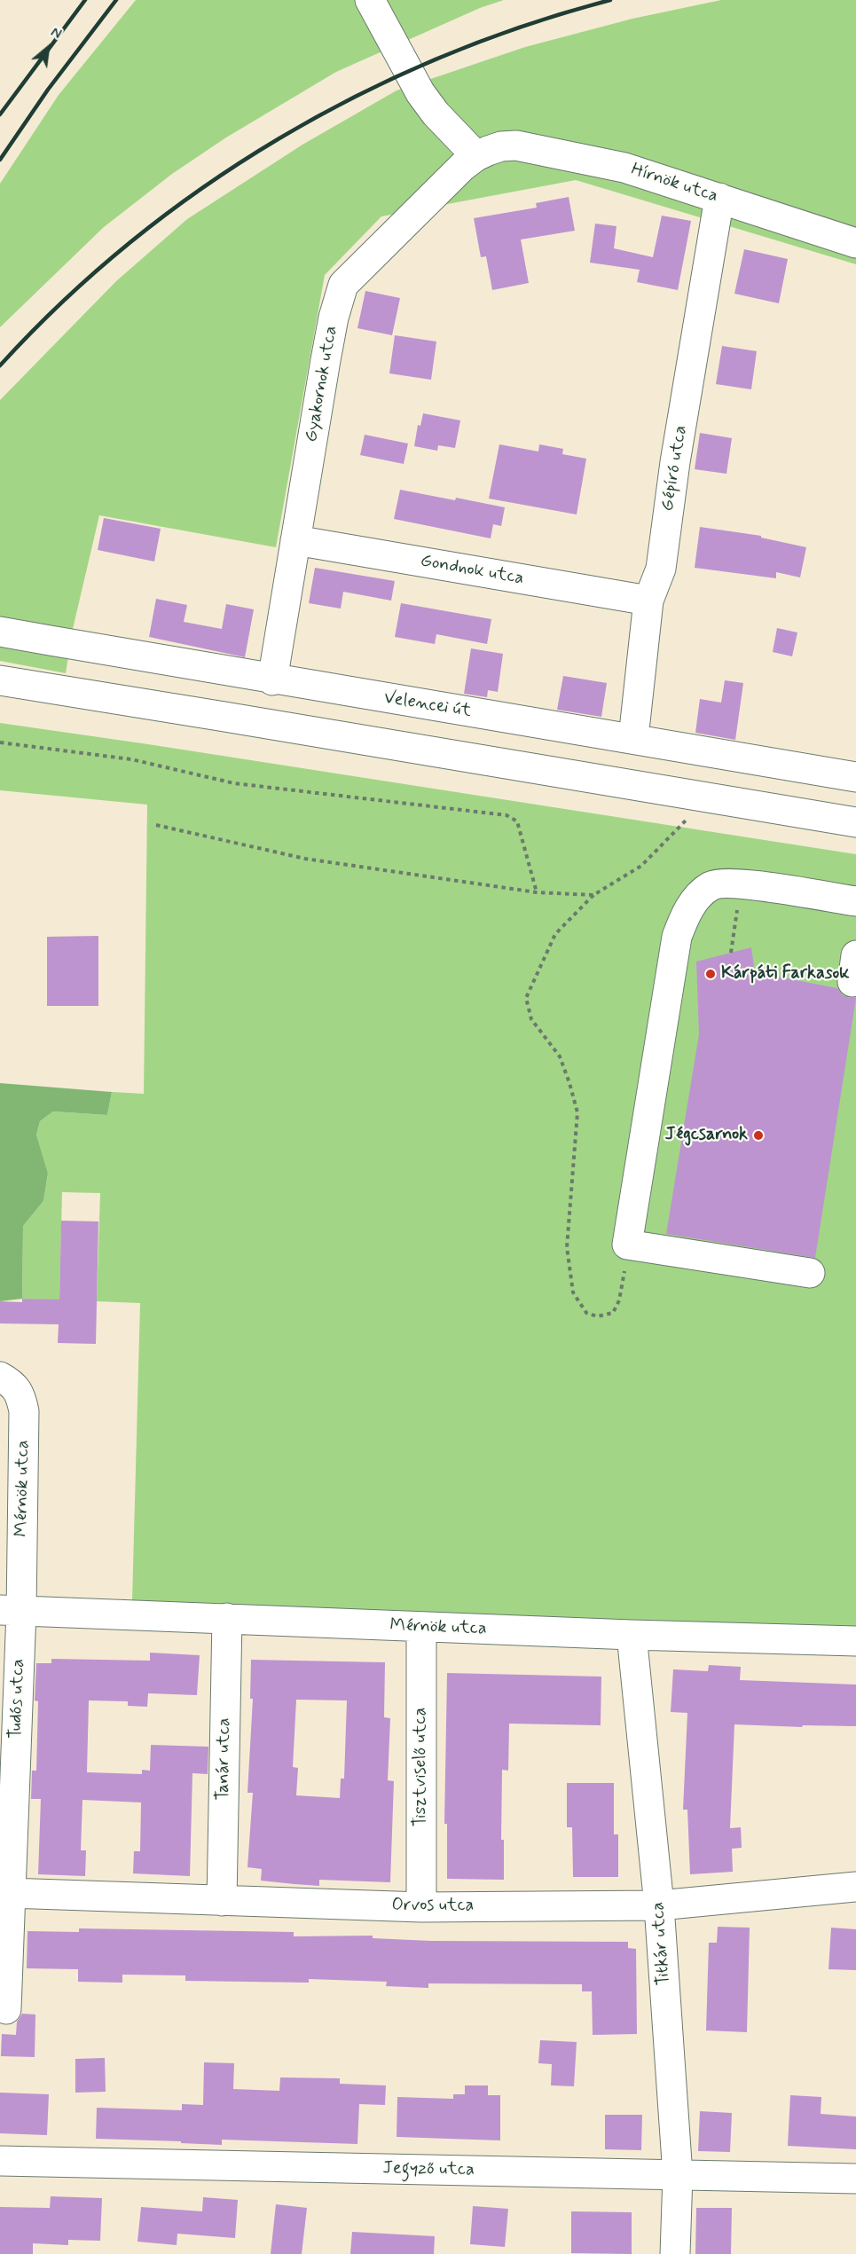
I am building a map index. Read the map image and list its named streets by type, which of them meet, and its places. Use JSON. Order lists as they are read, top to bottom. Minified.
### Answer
{"streets":{"street":["Hírnök utca","Gyakornok utca","Gépíró utca","Gondnok utca","Velencei út","Mérnök utca","Tudós utca","Tanár utca","Tisztviselő utca","Orvos utca","Titkár utca","Jegyző utca"]},"crossings":[["Hírnök utca","Gyakornok utca"],["Hírnök utca","Gépíró utca"],["Gyakornok utca","Gondnok utca"],["Gyakornok utca","Velencei út"],["Gépíró utca","Gondnok utca"],["Gépíró utca","Velencei út"],["Mérnök utca","Tudós utca"],["Mérnök utca","Tanár utca"],["Mérnök utca","Tisztviselő utca"],["Mérnök utca","Titkár utca"],["Tudós utca","Orvos utca"],["Tanár utca","Orvos utca"],["Tisztviselő utca","Orvos utca"],["Orvos utca","Titkár utca"],["Titkár utca","Jegyző utca"]],"places":["Kárpáti Farkasok","Jégcsarnok"],"north":"top right"}
